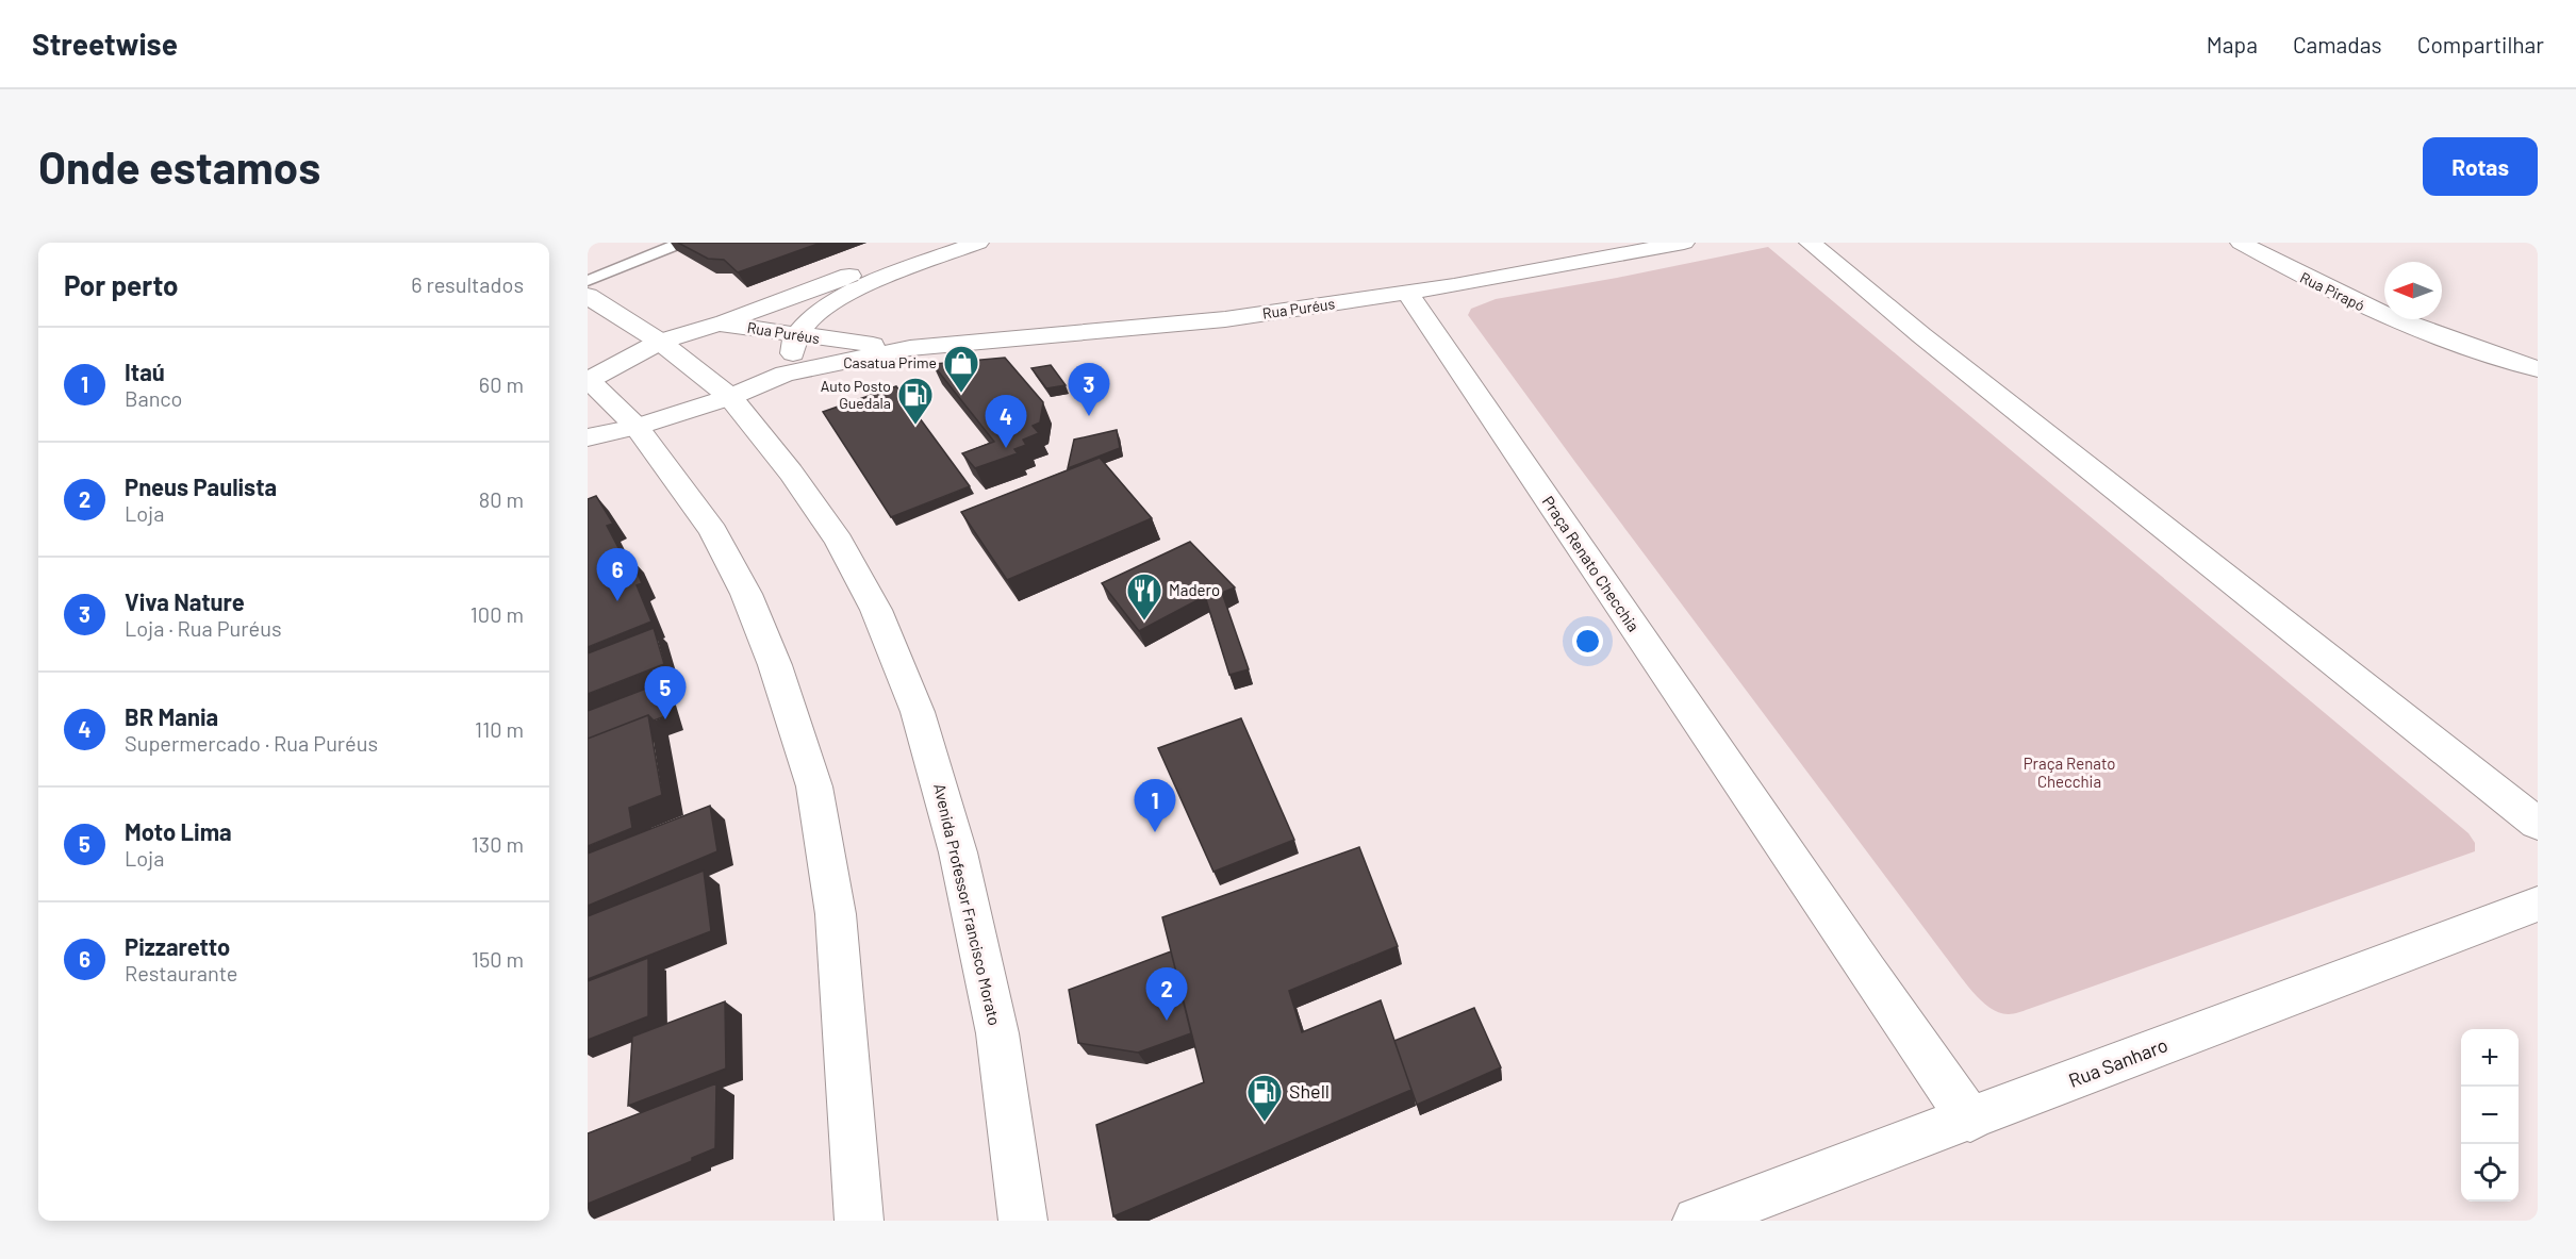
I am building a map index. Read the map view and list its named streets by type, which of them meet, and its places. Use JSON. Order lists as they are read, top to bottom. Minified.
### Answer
{"streets":{"main road":["Rua Pirapó","Rua Puréus","Praça Renato Checchia","Avenida Professor Francisco Morato","Rua Sanharo"]},"crossings":[["Rua Puréus","Praça Renato Checchia"],["Rua Puréus","Avenida Professor Francisco Morato"],["Praça Renato Checchia","Rua Sanharo"]],"parks":["Praça Renato Checchia"],"places":{"shop":["Casatua Prime"],"fuel station":["Auto Posto Guedala","Shell"],"restaurant":["Madero"]},"north":"left","page":{"header":"Streetwise","nav":["Mapa","Camadas","Compartilhar"],"buttons":"Rotas","title":"Onde estamos","heading":["Por perto","6 resultados"],"list":[{"mark":"1","name":"Itaú","note":"Banco","value":"60 m"},{"mark":"2","name":"Pneus Paulista","note":"Loja","value":"80 m"},{"mark":"3","name":"Viva Nature","note":"Loja · Rua Puréus","value":"100 m"},{"mark":"4","name":"BR Mania","note":"Supermercado · Rua Puréus","value":"110 m"},{"mark":"5","name":"Moto Lima","note":"Loja","value":"130 m"},{"mark":"6","name":"Pizzaretto","note":"Restaurante","value":"150 m"}],"pins":["3","4","6","5","1","2"],"map_buttons":["+","−"]}}
